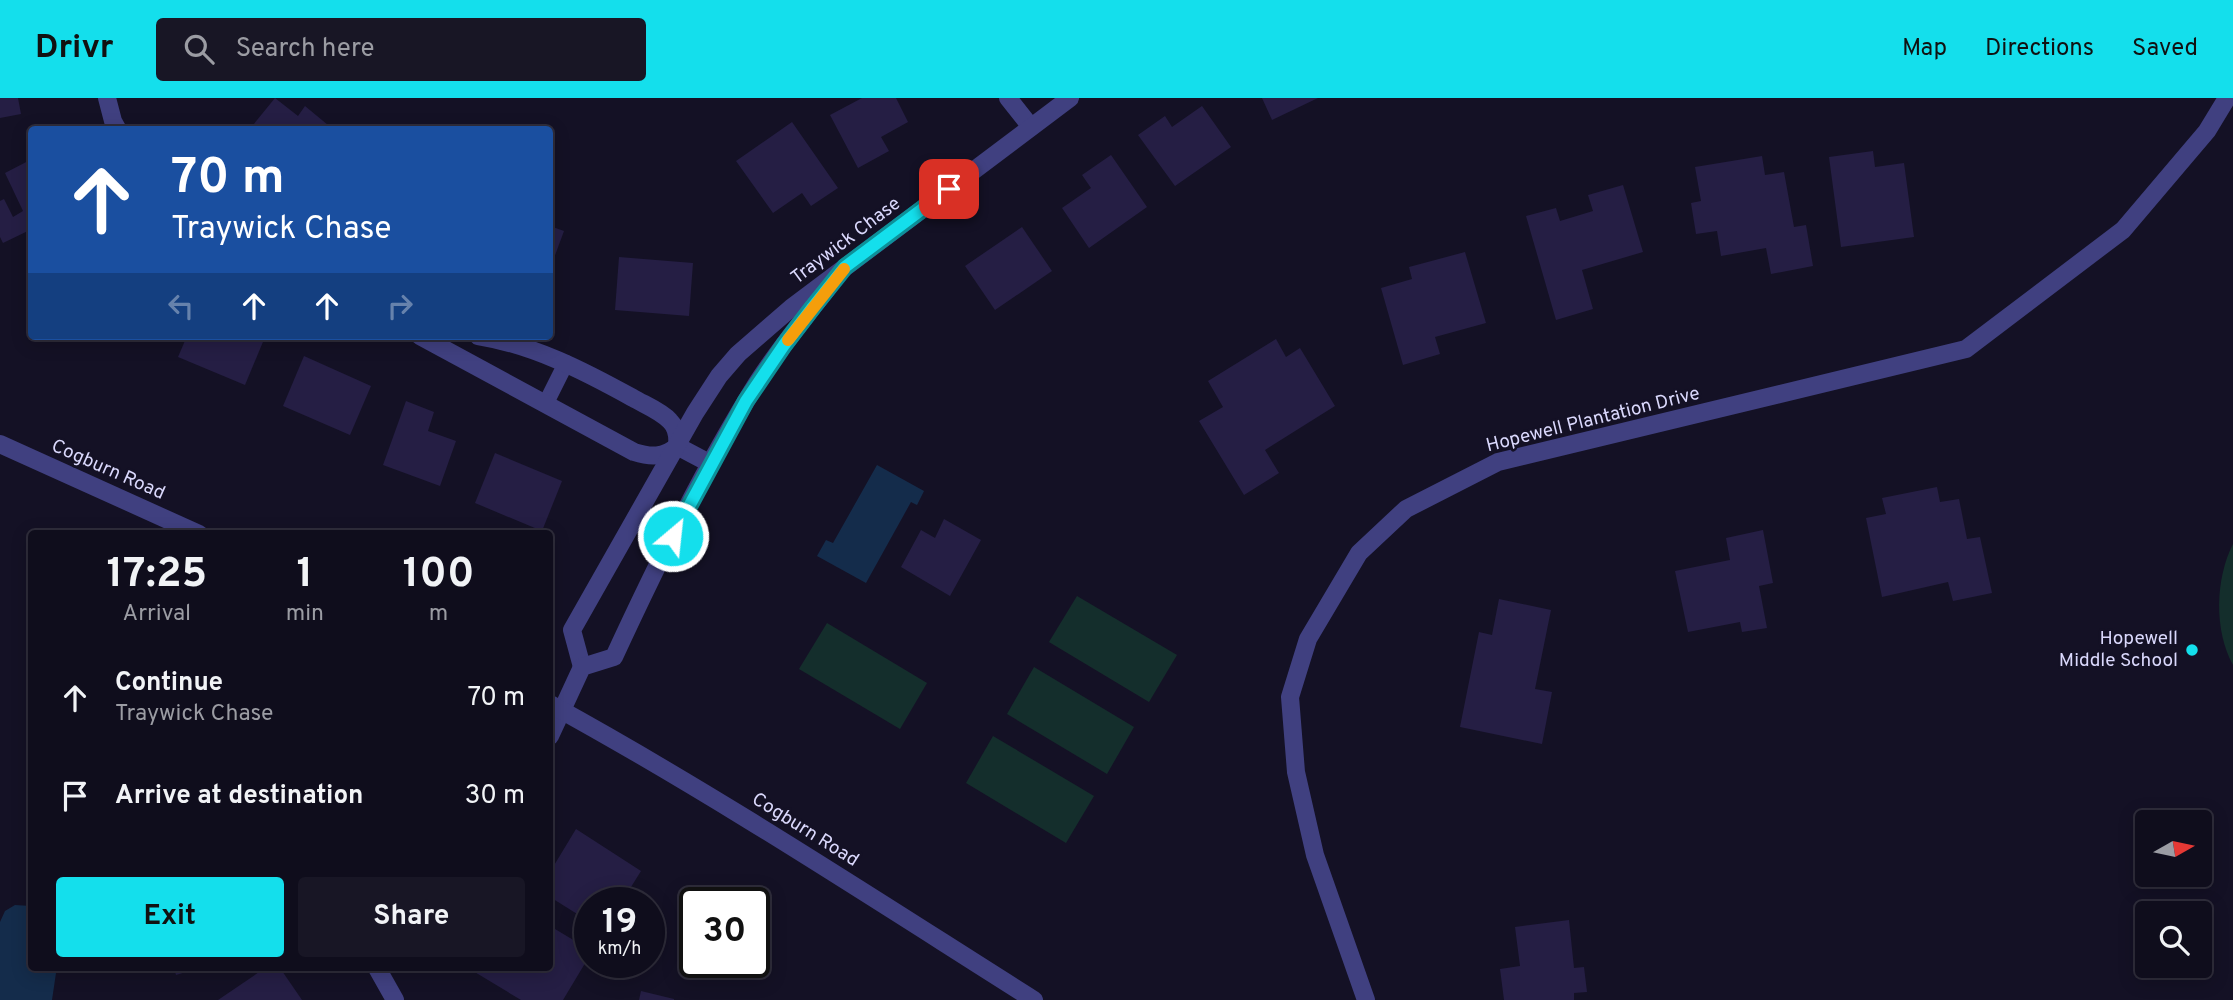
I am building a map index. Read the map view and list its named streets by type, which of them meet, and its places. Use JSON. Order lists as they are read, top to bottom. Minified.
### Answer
{"streets":{"street":["Traywick Chase","Hopewell Plantation Drive","Cogburn Road"]},"places":["Hopewell Middle School"],"north":"right","page":{"header":"Drivr","search":"Search here","nav":["Map","Directions","Saved"],"turn":["70 m","Traywick Chase"],"eta":["17:25","Arrival","1","min","100","m"],"list":[{"name":"Continue","note":"Traywick Chase","value":"70 m"},{"name":"Arrive at destination","value":"30 m"}],"buttons":["Exit","Share"],"speed":"19 km/h","limit":"30"}}
